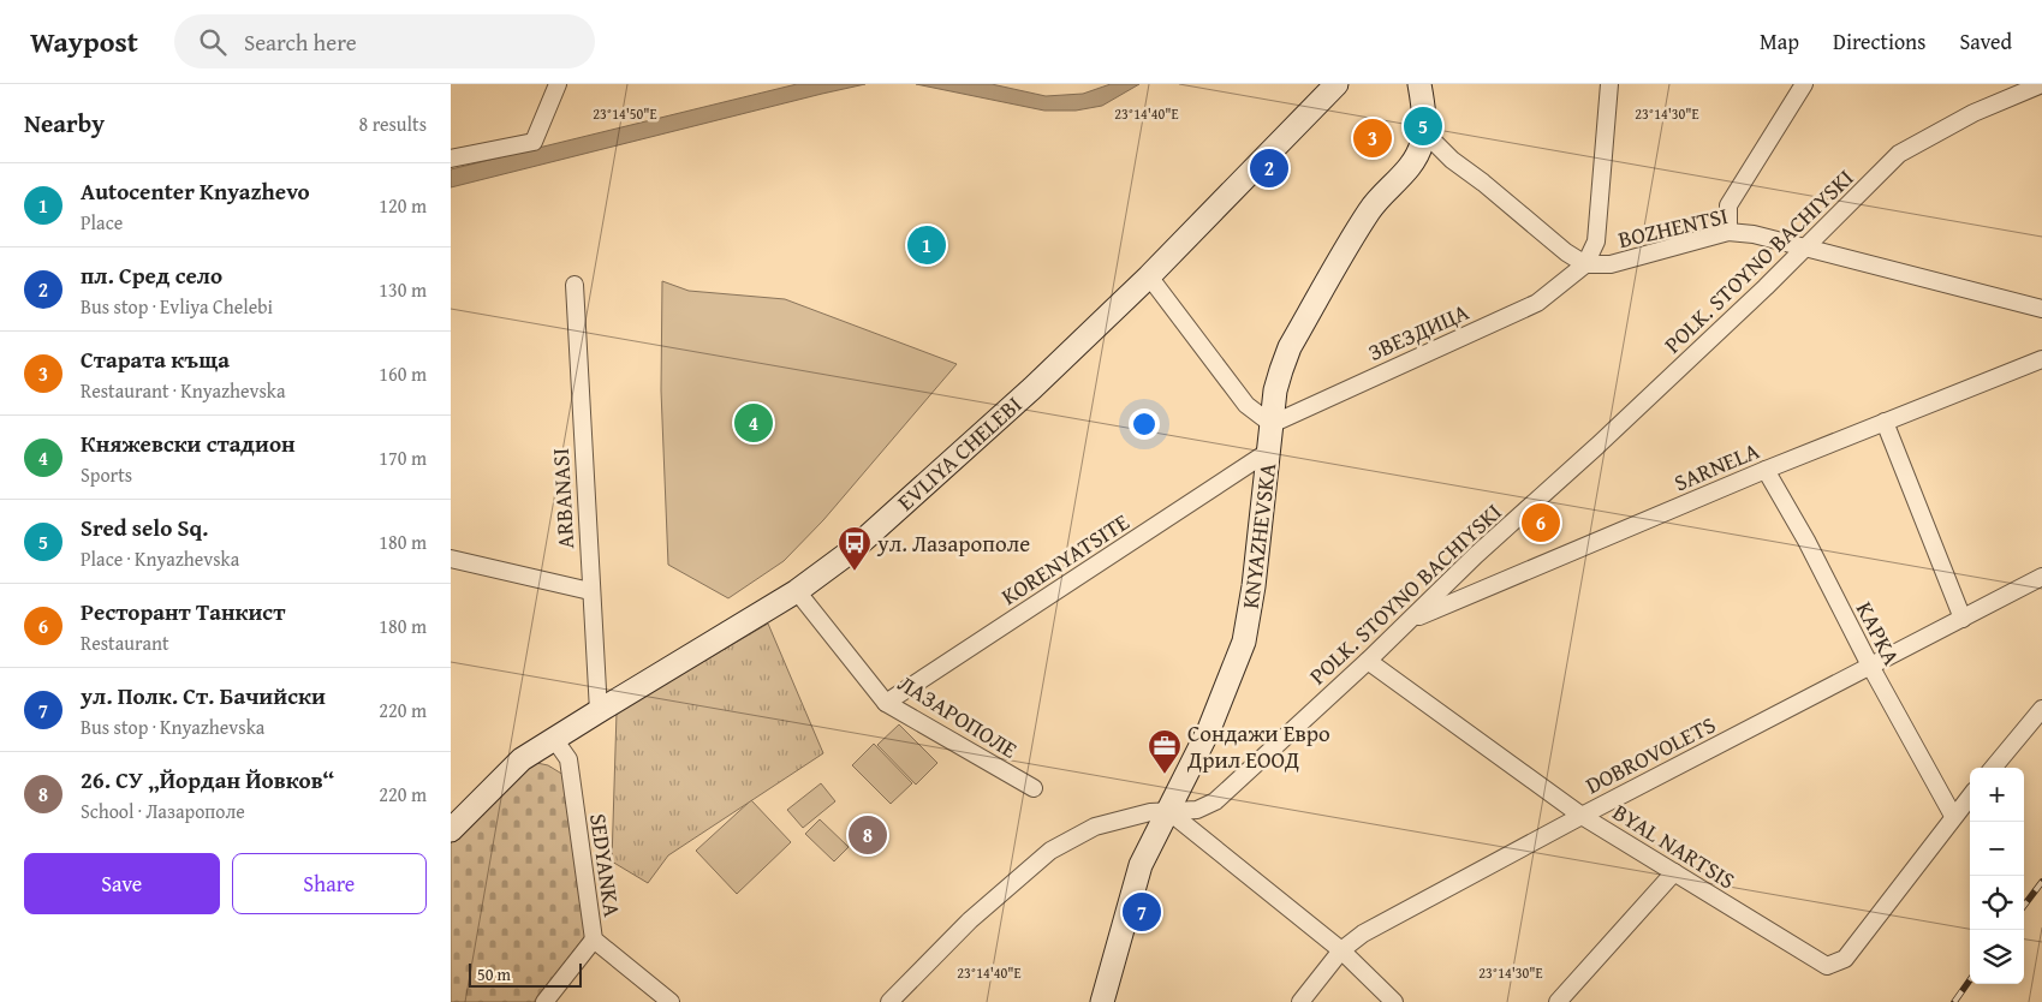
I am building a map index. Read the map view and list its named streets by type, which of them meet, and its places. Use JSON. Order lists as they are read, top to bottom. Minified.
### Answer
{"streets":{"street":["BOZHENTSI","POLK. STOYNO BACHIYSKI","ЗВЕЗДИЦА","EVLIYA CHELEBI","SARNELA","ARBANASI","KNYAZHEVSKA","KORENYATSITE","KAPKA","ЛАЗАРОПОЛЕ","DOBROVOLETS","BYAL NARTSIS","SEDYANKA"]},"crossings":[["BOZHENTSI","POLK. STOYNO BACHIYSKI"],["BOZHENTSI","ЗВЕЗДИЦА"],["POLK. STOYNO BACHIYSKI","SARNELA"],["POLK. STOYNO BACHIYSKI","KNYAZHEVSKA"],["POLK. STOYNO BACHIYSKI","BYAL NARTSIS"],["ЗВЕЗДИЦА","KNYAZHEVSKA"],["EVLIYA CHELEBI","ARBANASI"],["EVLIYA CHELEBI","ЛАЗАРОПОЛЕ"],["EVLIYA CHELEBI","SEDYANKA"],["SARNELA","KAPKA"],["KNYAZHEVSKA","KORENYATSITE"],["KORENYATSITE","ЛАЗАРОПОЛЕ"],["KAPKA","DOBROVOLETS"],["KAPKA","BYAL NARTSIS"],["DOBROVOLETS","BYAL NARTSIS"]],"places":{"bus stop":["ул. Лазарополе"],"office":["Сондажи Евро Дрил ЕООД"]},"scale_bar":"50 m","page":{"header":"Waypost","search":"Search here","nav":["Map","Directions","Saved"],"heading":["Nearby","8 results"],"pins":["5","3","2","1","4","6","8","7"],"list":[{"mark":"1","name":"Autocenter Knyazhevo","note":"Place","value":"120 m"},{"mark":"2","name":"пл. Сред село","note":"Bus stop · Evliya Chelebi","value":"130 m"},{"mark":"3","name":"Старата къща","note":"Restaurant · Knyazhevska","value":"160 m"},{"mark":"4","name":"Княжевски стадион","note":"Sports","value":"170 m"},{"mark":"5","name":"Sred selo Sq.","note":"Place · Knyazhevska","value":"180 m"},{"mark":"6","name":"Ресторант Танкист","note":"Restaurant","value":"180 m"},{"mark":"7","name":"ул. Полк. Ст. Бачийски","note":"Bus stop · Knyazhevska","value":"220 m"},{"mark":"8","name":"26. СУ „Йордан Йовков“","note":"School · Лазарополе","value":"220 m"}],"map_buttons":["+","−"],"buttons":["Save","Share"],"scale":"50 m"},"coordinates":["23°14'50\"E","23°14'40\"E","23°14'30\"E"]}
